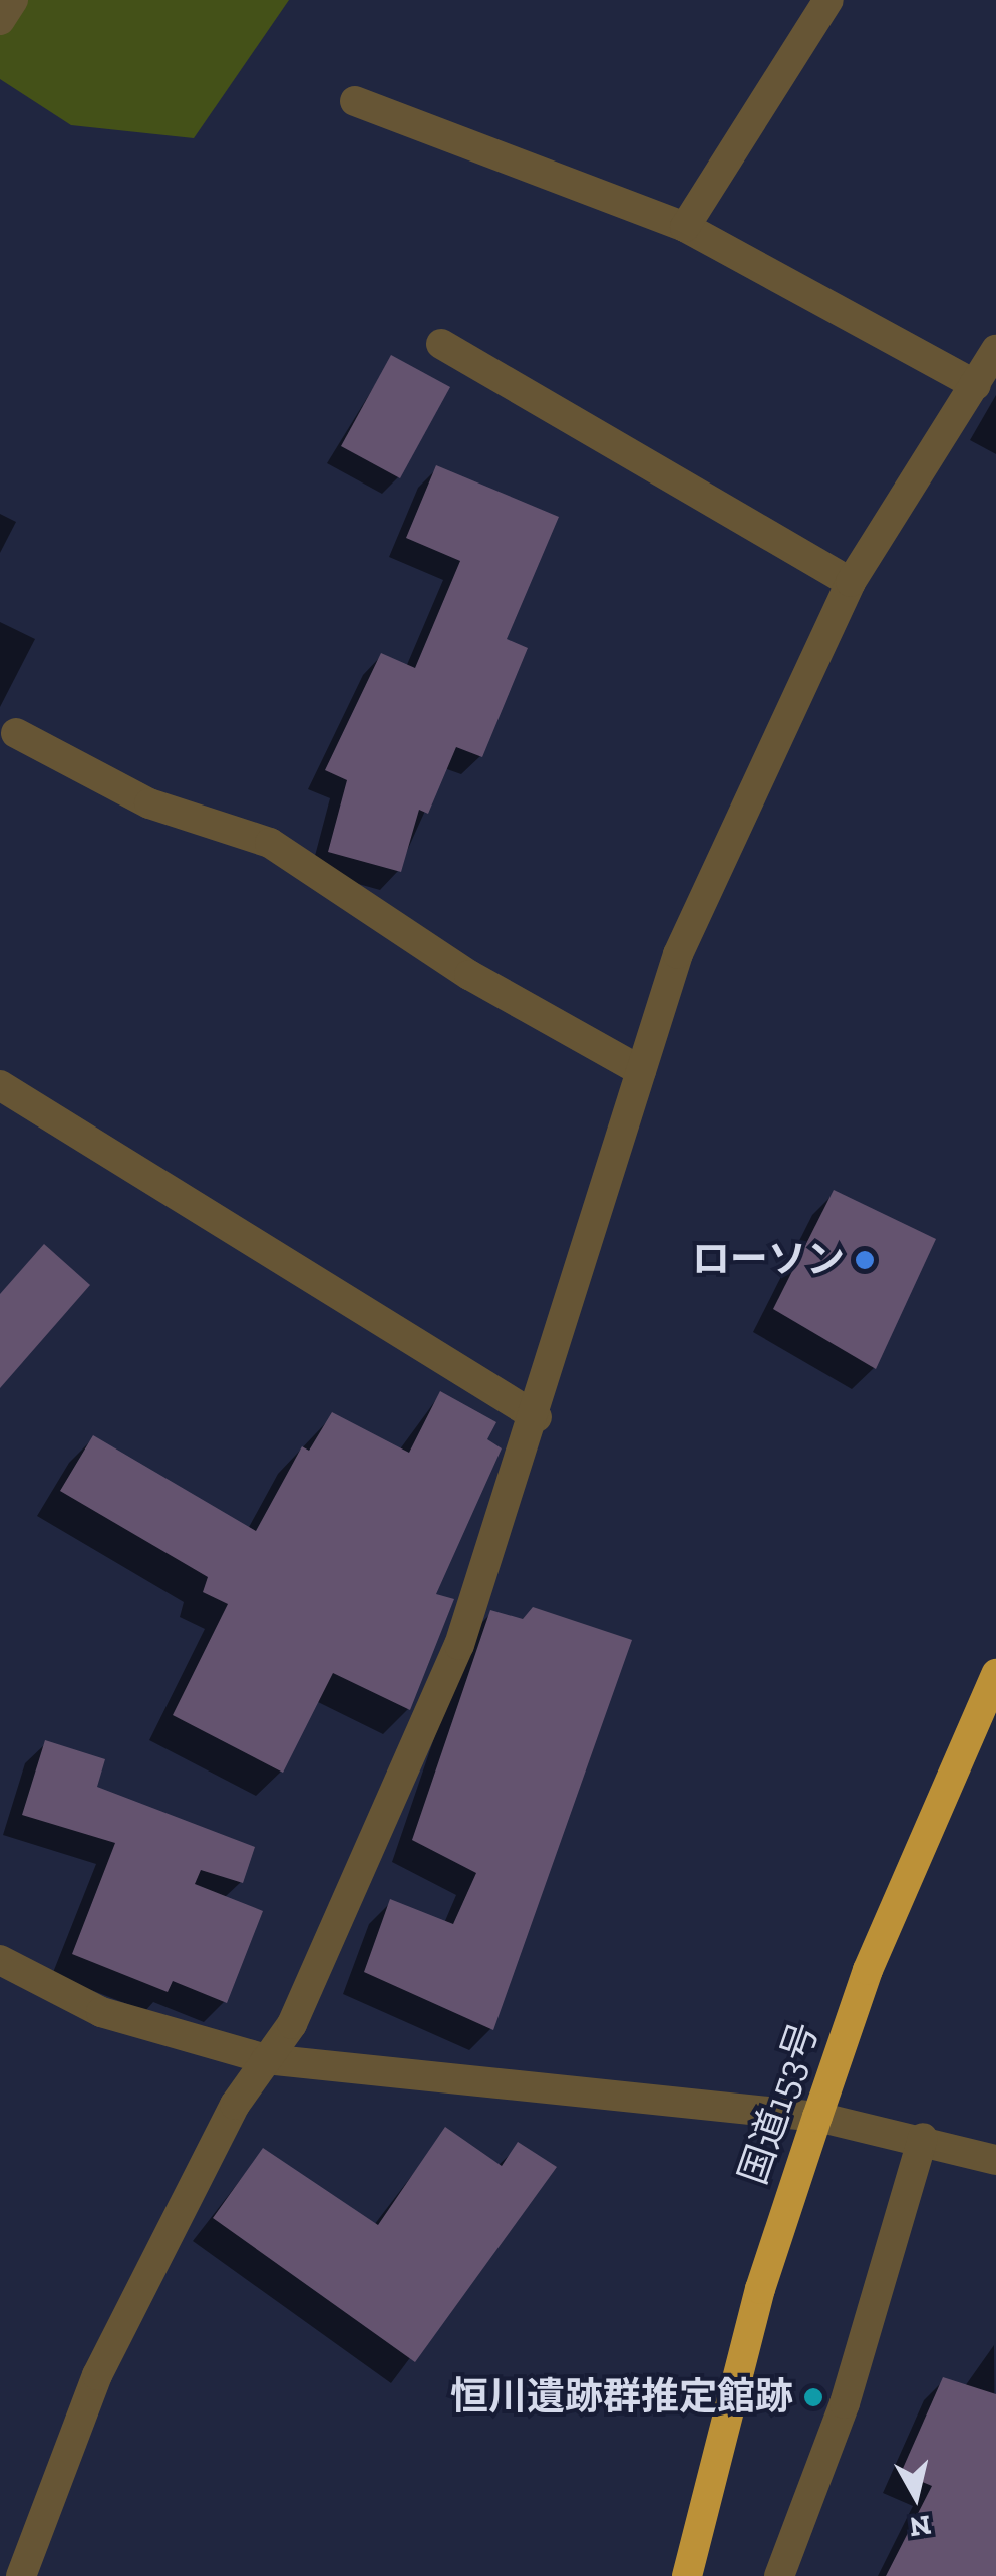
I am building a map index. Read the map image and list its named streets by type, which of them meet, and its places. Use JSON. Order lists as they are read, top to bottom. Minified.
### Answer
{"streets":{"highway":["国道153号"]},"places":["ローソン","恒川遺跡群推定館跡"],"north":"bottom"}
